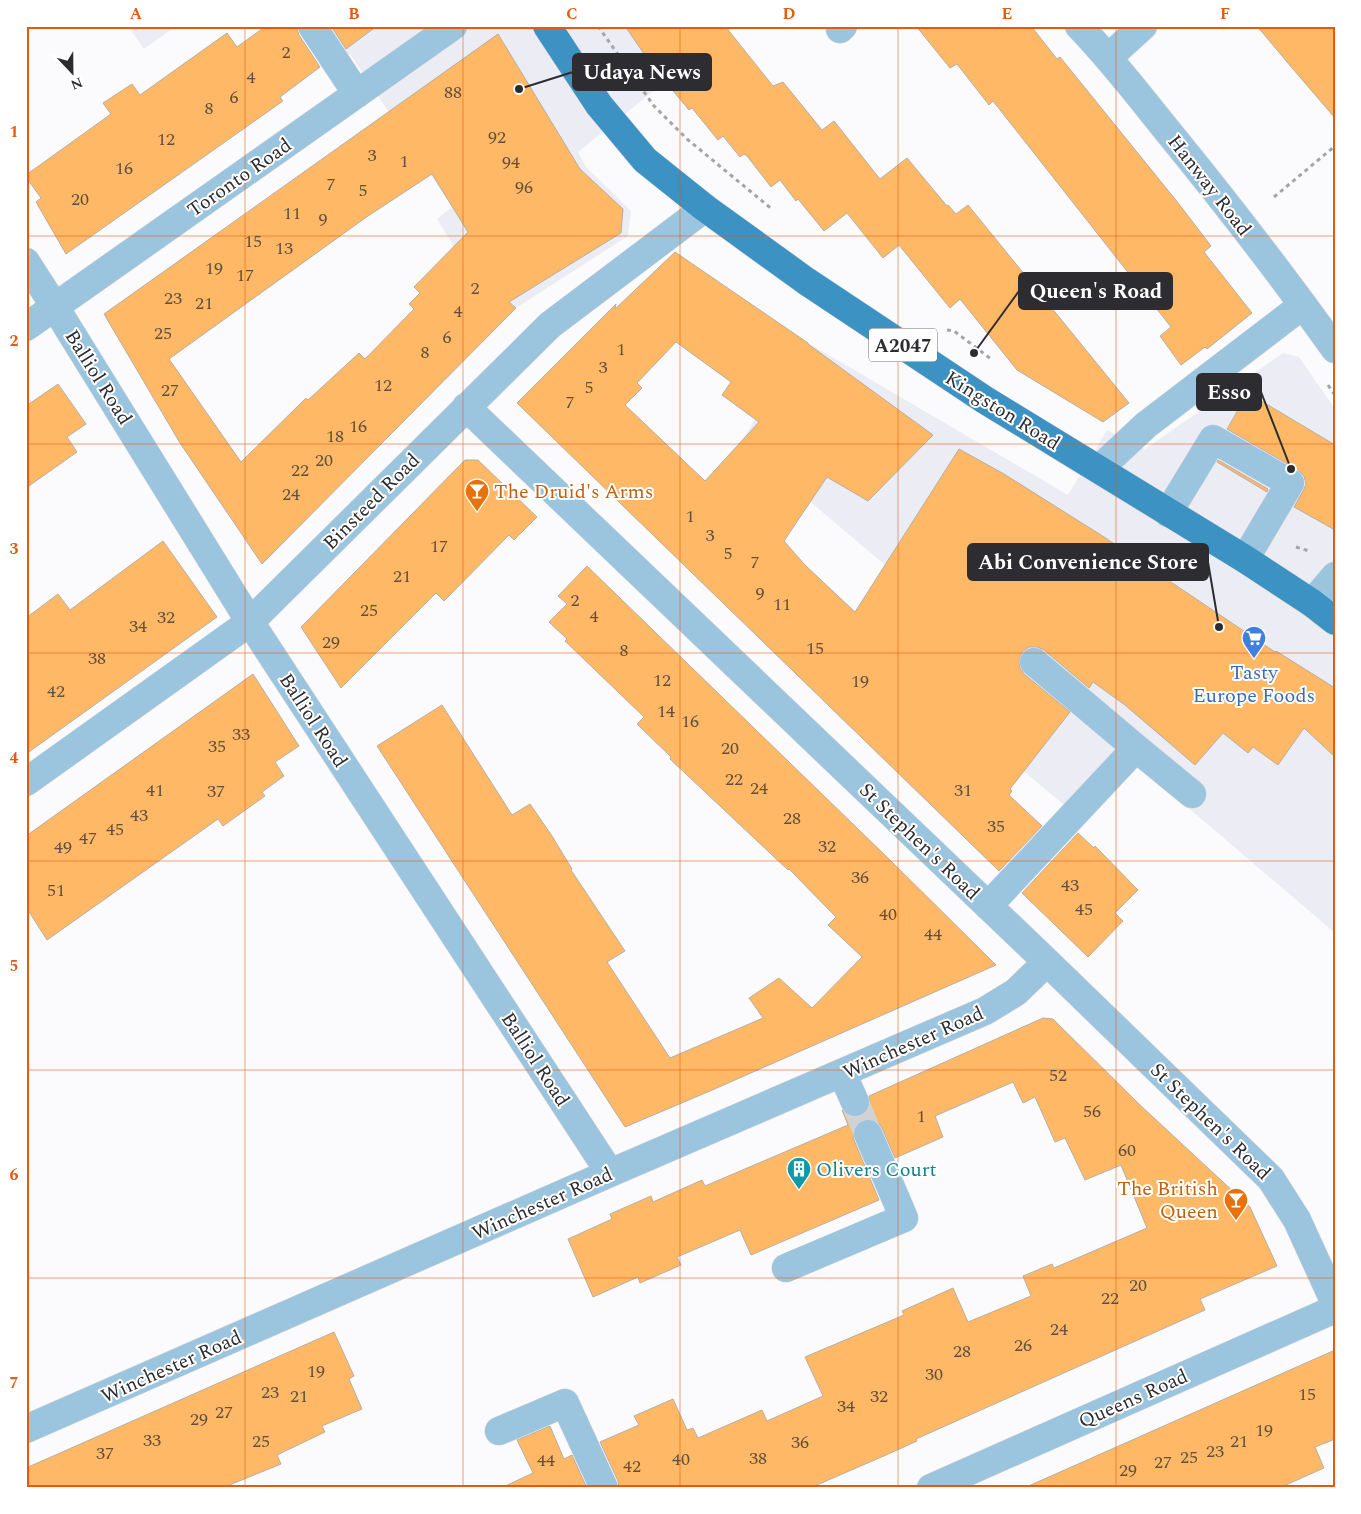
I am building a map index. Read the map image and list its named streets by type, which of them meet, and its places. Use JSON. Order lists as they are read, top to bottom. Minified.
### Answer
{"streets":{"main road":["A2047","Kingston Road"],"street":["Toronto Road","Hanway Road","Balliol Road","Binsteed Road","St Stephen's Road","Winchester Road","Queens Road"]},"crossings":[["Toronto Road","Balliol Road"],["Balliol Road","Binsteed Road"],["Balliol Road","Winchester Road"],["Kingston Road","Binsteed Road"],["Binsteed Road","St Stephen's Road"],["St Stephen's Road","Winchester Road"]],"places":{"other":["Udaya News","Queen's Road","Esso","Abi Convenience Store"],"bar":["The Druid's Arms","The British Queen"],"supermarket":["Tasty Europe Foods"],"building":["Olivers Court"]},"house_numbers":["2","4","88","6","8","92","12","3","1","94","16","7","96","5","20","11","9","15","13","19","17","2","23","21","4","25","6","1","8","3","12","5","27","7","16","18","20","22","24","1","3","17","5","7","21","9","2","11","25","4","32","34","29","15","8","38","12","19","42","14","16","33","35","20","22","24","41","31","37","43","28","35","45","47","32","49","36","43","51","45","40","44","52","56","1","60","20","22","24","26","28","19","30","23","15","21","32","34","27","29","19","33","25","21","36","23","37","25","38","40","44","27","42","29"],"north":"bottom","grid":{"columns":["A","B","C","D","E","F"],"rows":["1","2","3","4","5","6","7"]}}
